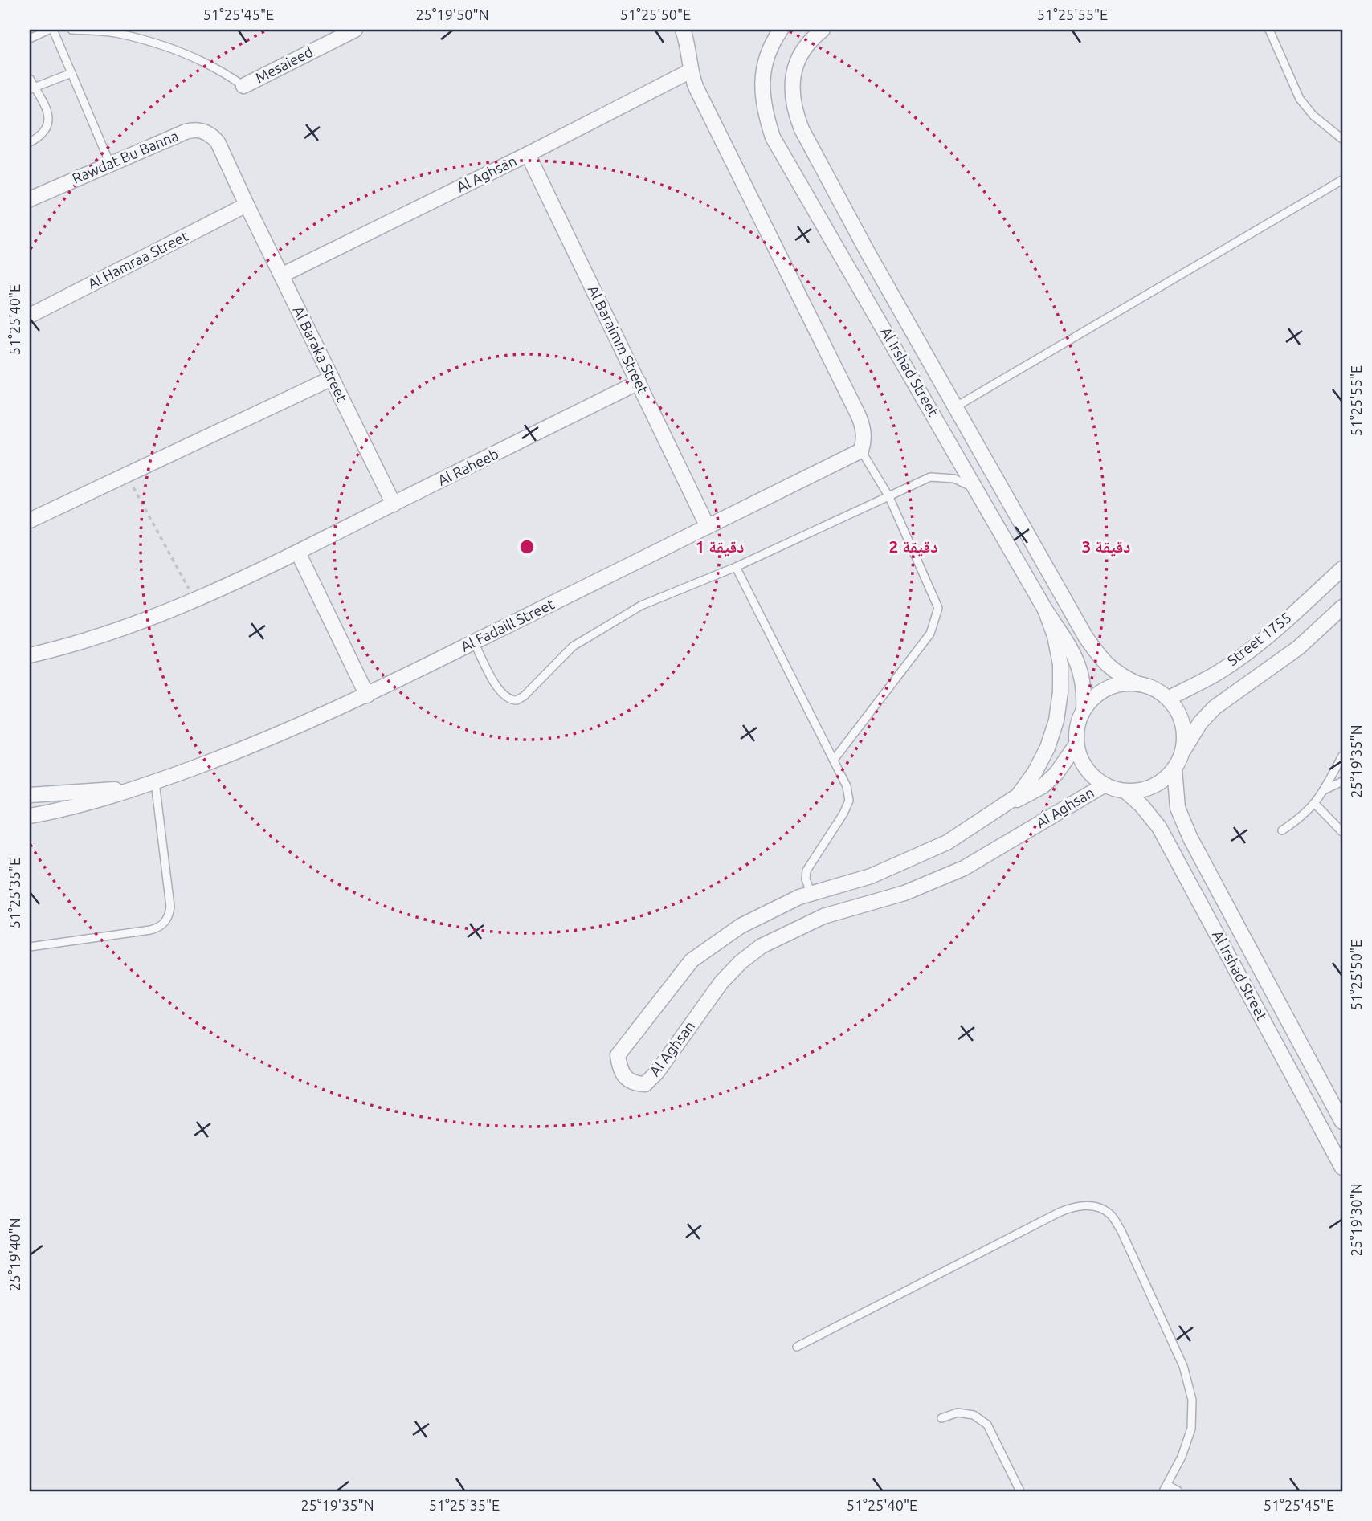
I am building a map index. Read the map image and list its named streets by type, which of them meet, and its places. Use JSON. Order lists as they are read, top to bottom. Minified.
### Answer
{"streets":{"street":["Mesaieed","Rawdat Bu Banna","Al Aghsan","Al Hamraa Street","Al Baraimm Street","Al Baraka Street","Al Irshad Street","Al Raheeb","Al Fadaill Street","Street 1755"]},"crossings":[["Rawdat Bu Banna","Al Hamraa Street"],["Rawdat Bu Banna","Al Baraka Street"],["Al Aghsan","Al Baraimm Street"],["Al Aghsan","Al Baraka Street"],["Al Aghsan","Al Irshad Street"],["Al Aghsan","Street 1755"],["Al Hamraa Street","Al Baraka Street"],["Al Baraimm Street","Al Raheeb"],["Al Baraimm Street","Al Fadaill Street"],["Al Baraka Street","Al Raheeb"],["Al Irshad Street","Street 1755"]],"coordinates":["51°25'45\"E","25°19'50\"N","51°25'50\"E","51°25'55\"E","51°25'40\"E","25°19'35\"N","51°25'35\"E","25°19'30\"N","25°19'40\"N"],"rings":["1 دقيقة","2 دقيقة","3 دقيقة"]}
